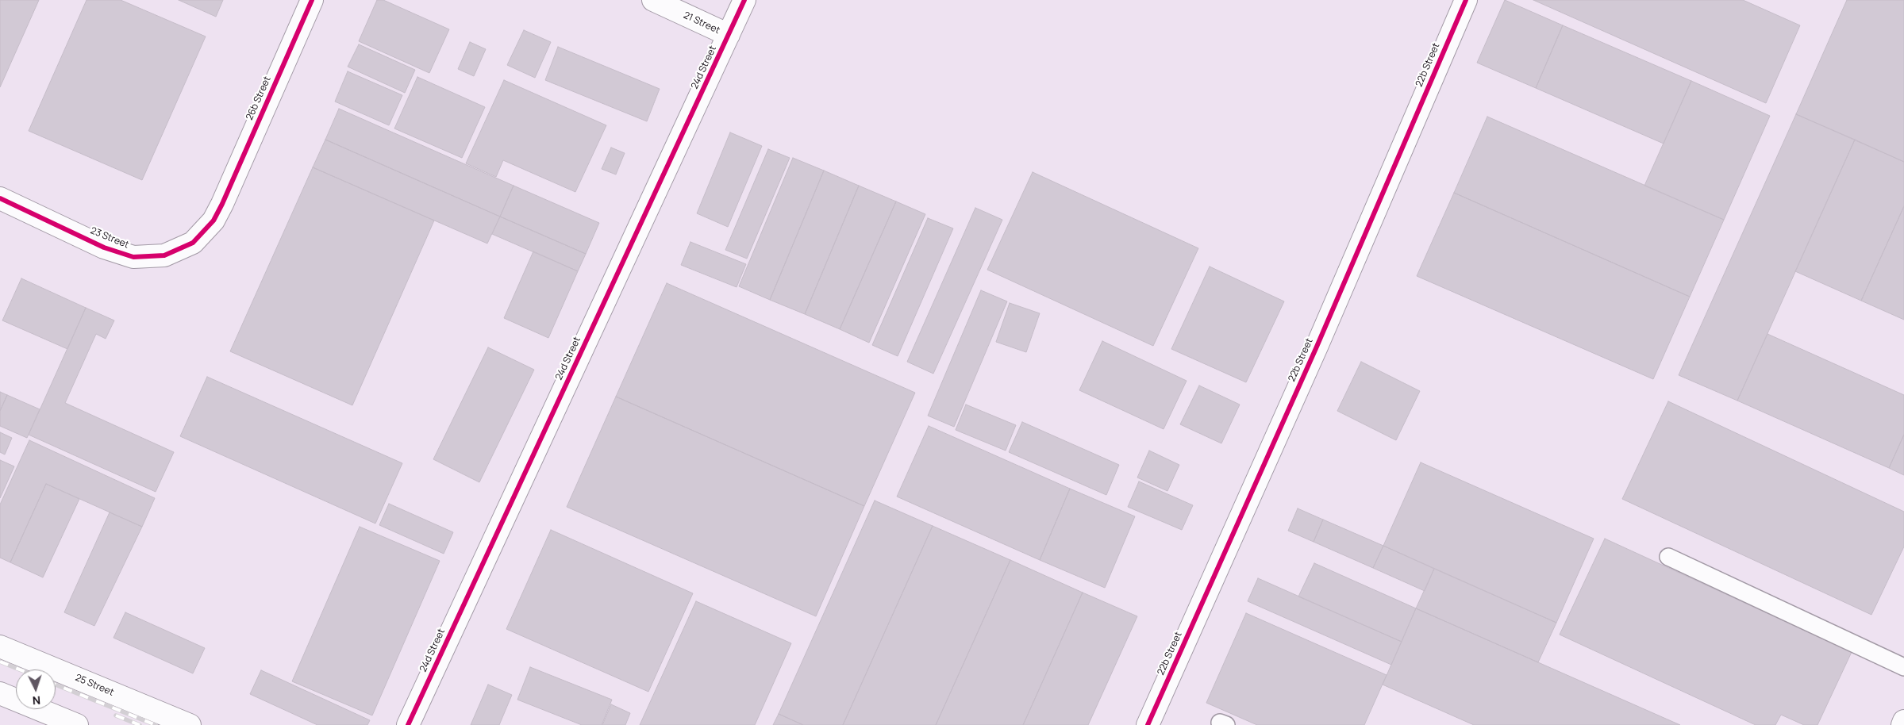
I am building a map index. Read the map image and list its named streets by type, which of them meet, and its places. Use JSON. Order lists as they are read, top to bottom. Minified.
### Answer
{"streets":{"street":["21 Street","22b Street","24d Street","26b Street","23 Street","25 Street"]},"crossings":[["21 Street","24d Street"],["26b Street","23 Street"]],"north":"bottom"}
